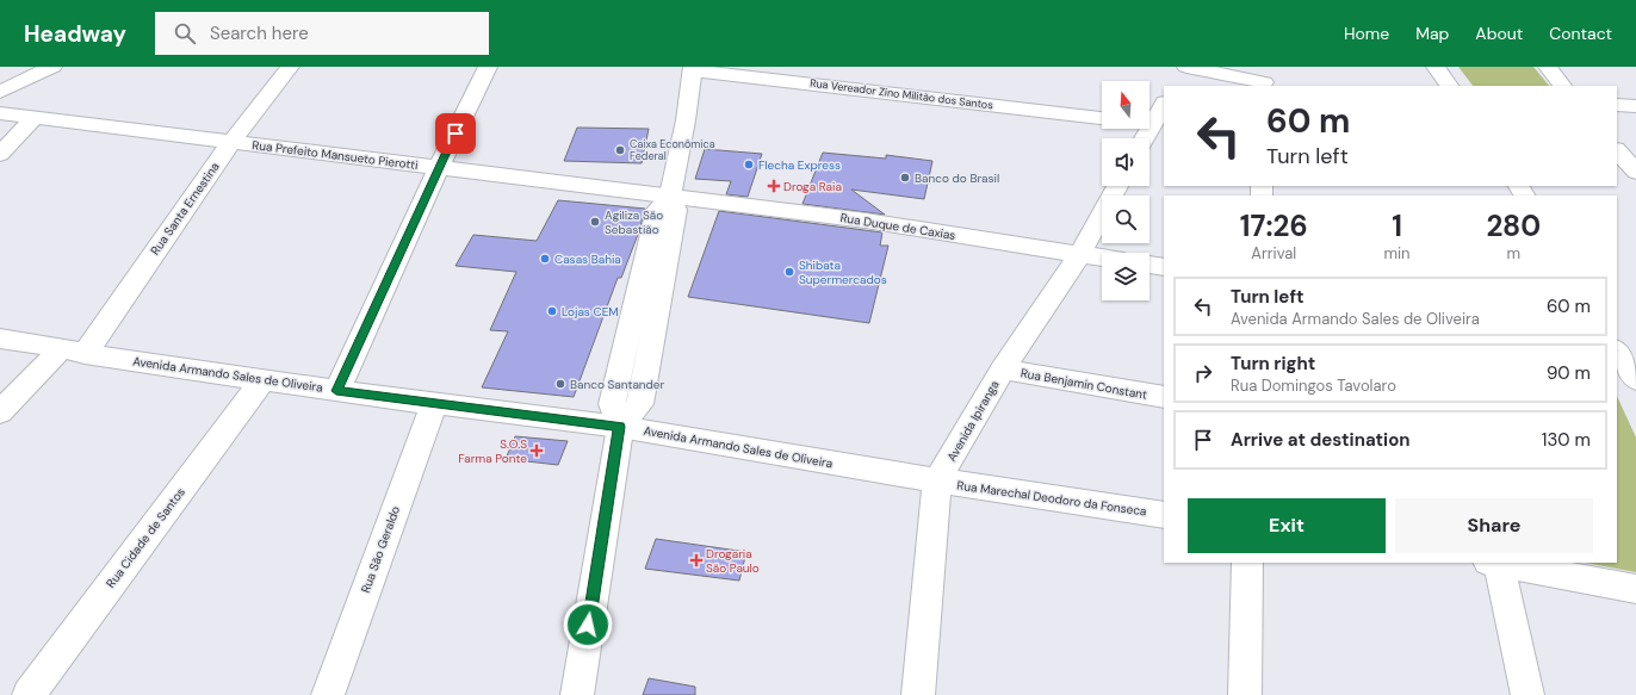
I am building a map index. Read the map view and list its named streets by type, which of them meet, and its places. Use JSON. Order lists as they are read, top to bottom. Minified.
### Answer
{"streets":{"street":["Rua Vereador Zino Militão dos Santos","Rua Prefeito Mansueto Pierotti","Rua Santa Ernestina","Rua Duque de Caxias","Avenida Armando Sales de Oliveira","Rua Benjamin Constant","Avenida Ipiranga","Rua Marechal Deodoro da Fonseca","Rua Cidade de Santos","Rua São Geraldo"]},"crossings":[["Rua Prefeito Mansueto Pierotti","Rua Santa Ernestina"],["Rua Prefeito Mansueto Pierotti","Rua Duque de Caxias"],["Rua Santa Ernestina","Avenida Armando Sales de Oliveira"],["Rua Duque de Caxias","Avenida Ipiranga"],["Avenida Armando Sales de Oliveira","Avenida Ipiranga"],["Avenida Armando Sales de Oliveira","Rua Marechal Deodoro da Fonseca"],["Avenida Armando Sales de Oliveira","Rua Cidade de Santos"],["Avenida Armando Sales de Oliveira","Rua São Geraldo"],["Rua Benjamin Constant","Avenida Ipiranga"],["Avenida Ipiranga","Rua Marechal Deodoro da Fonseca"]],"places":{"other":["Caixa Econômica Federal","Flecha Express","Banco do Brasil","Agiliza São Sebastião","Casas Bahia","Shibata Supermercados","Lojas CEM","Banco Santander"],"health":["Droga Raia","S.O.S Farma Ponte","Drogaria São Paulo"]},"north":"top","page":{"header":"Headway","search":"Search here","nav":["Home","Map","About","Contact"],"turn":["60 m","Turn left"],"eta":["17:26","Arrival","1","min","280","m"],"list":[{"name":"Turn left","note":"Avenida Armando Sales de Oliveira","value":"60 m"},{"name":"Turn right","note":"Rua Domingos Tavolaro","value":"90 m"},{"name":"Arrive at destination","value":"130 m"}],"buttons":["Exit","Share"]}}
